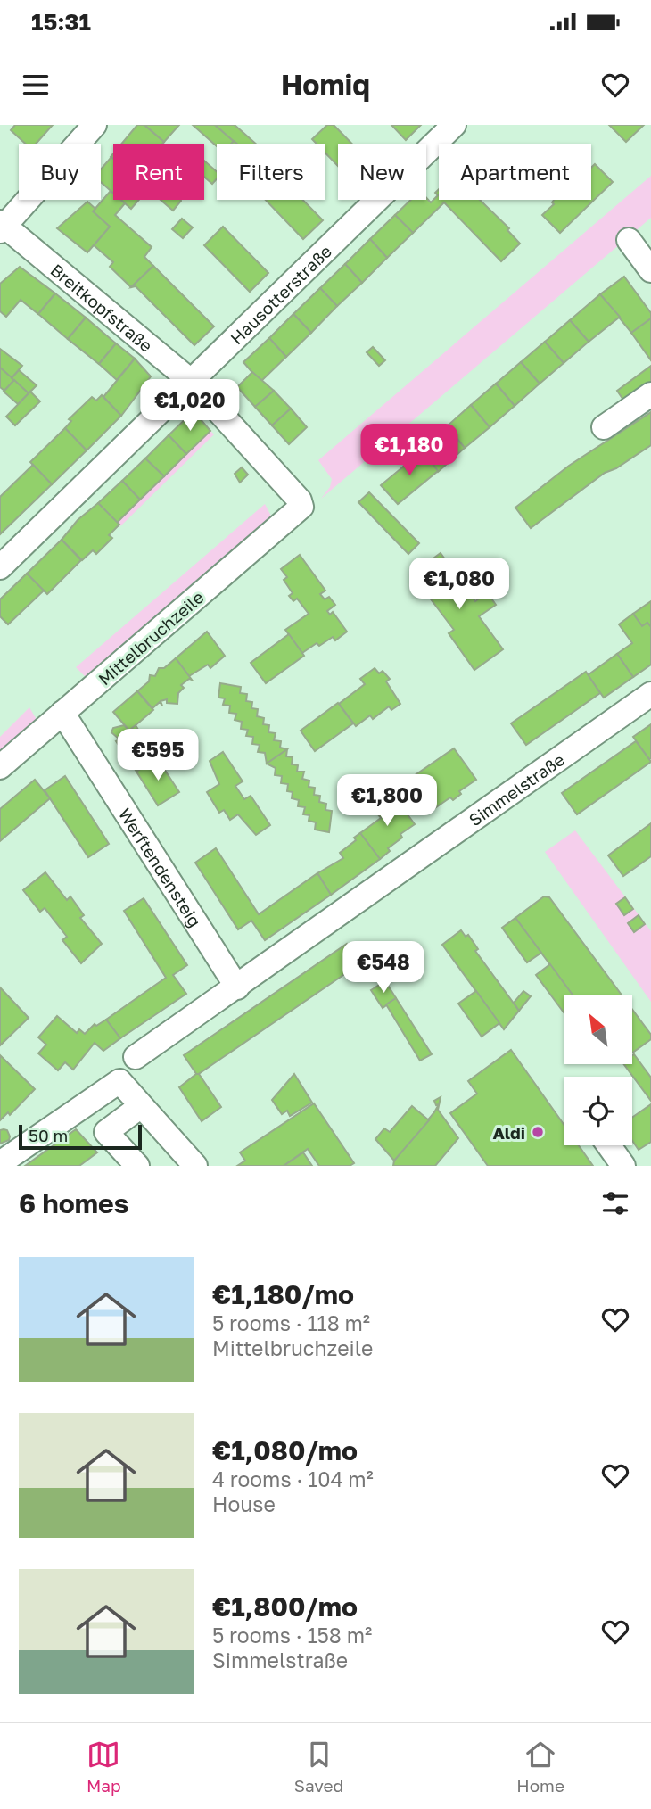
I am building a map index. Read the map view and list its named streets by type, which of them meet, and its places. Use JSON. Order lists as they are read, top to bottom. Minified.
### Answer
{"streets":{"street":["Hausotterstraße","Breitkopfstraße","Mittelbruchzeile","Simmelstraße","Werftendensteig"]},"crossings":[["Hausotterstraße","Breitkopfstraße"],["Breitkopfstraße","Mittelbruchzeile"],["Mittelbruchzeile","Werftendensteig"],["Simmelstraße","Werftendensteig"]],"places":["Aldi"],"scale_bar":"50 m","north":"top left","page":{"status":"15:31","header":"Homiq","chip":["Buy","Rent","Filters","New","Apartment"],"price":["€1,020","€1,180","€1,080","€595","€1,800","€548"],"scale":"50 m","heading":"6 homes","list":[{"name":"€1,180/mo","note":"5 rooms · 118 m² · Mittelbruchzeile"},{"name":"€1,080/mo","note":"4 rooms · 104 m² · House"},{"name":"€1,800/mo","note":"5 rooms · 158 m² · Simmelstraße"}],"tabs":["Map","Saved","Home"]}}
